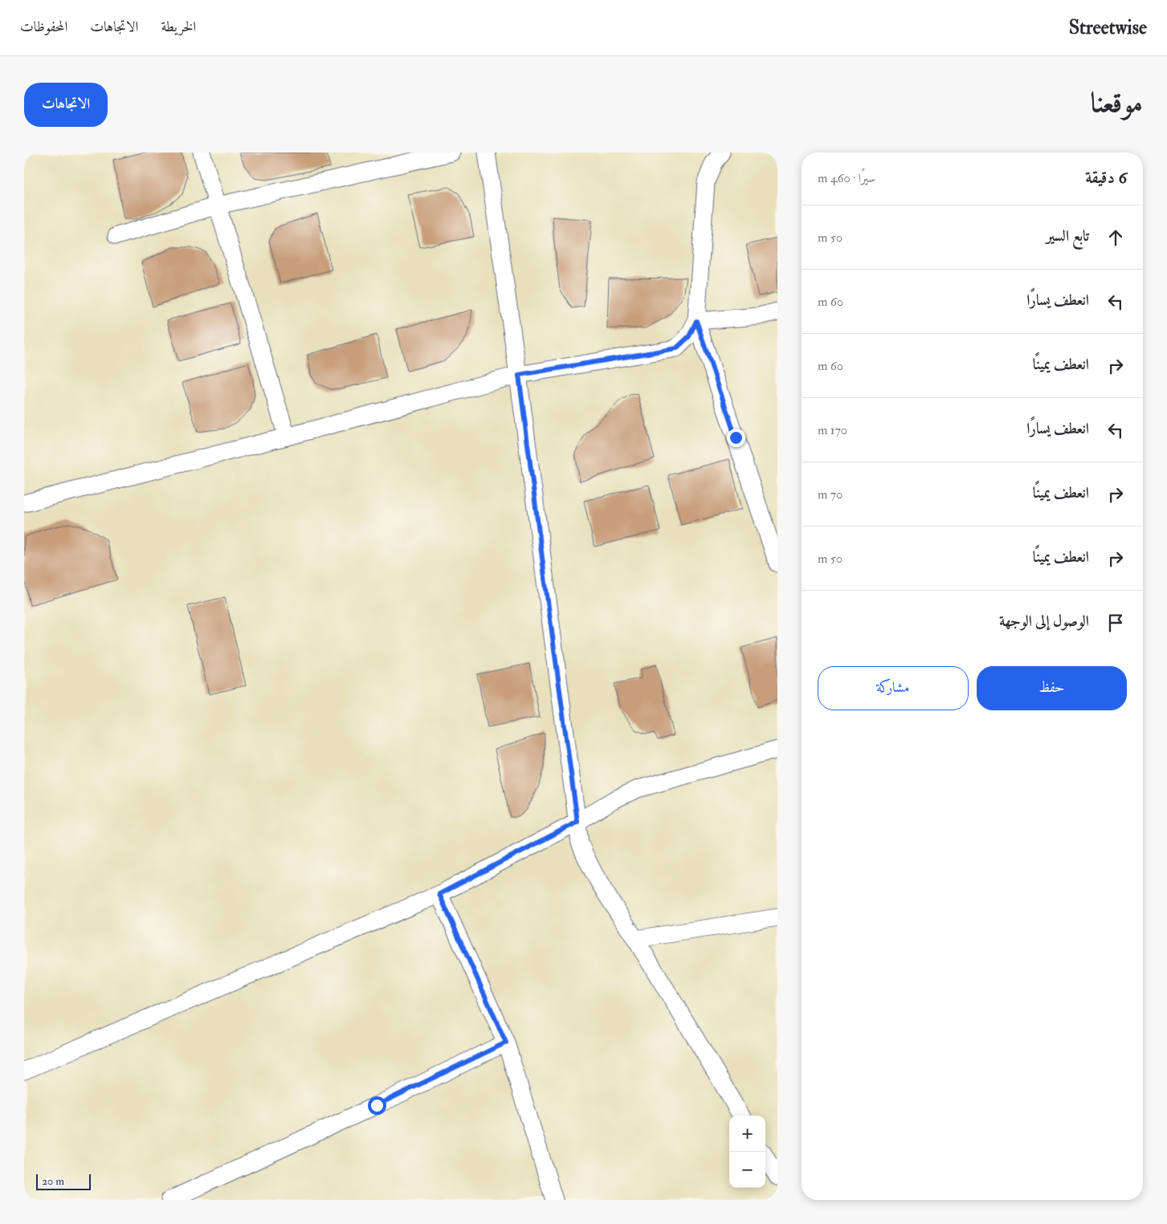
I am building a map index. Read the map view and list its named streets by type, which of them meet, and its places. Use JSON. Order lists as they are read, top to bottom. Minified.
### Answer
{"scale_bar":"20 m","page":{"header":"Streetwise","nav":["الخريطة","الاتجاهات","المحفوظات"],"title":"موقعنا","buttons":["الاتجاهات",["حفظ","مشاركة"]],"heading":["6 دقيقة","سيرًا · 460 m"],"list":[["تابع السير","50 m"],["انعطف يسارًا","60 m"],["انعطف يمينًا","60 m"],["انعطف يسارًا","170 m"],["انعطف يمينًا","70 m"],["انعطف يمينًا","50 m"],"الوصول إلى الوجهة"],"map_buttons":["+","−"],"scale":"20 m"}}
